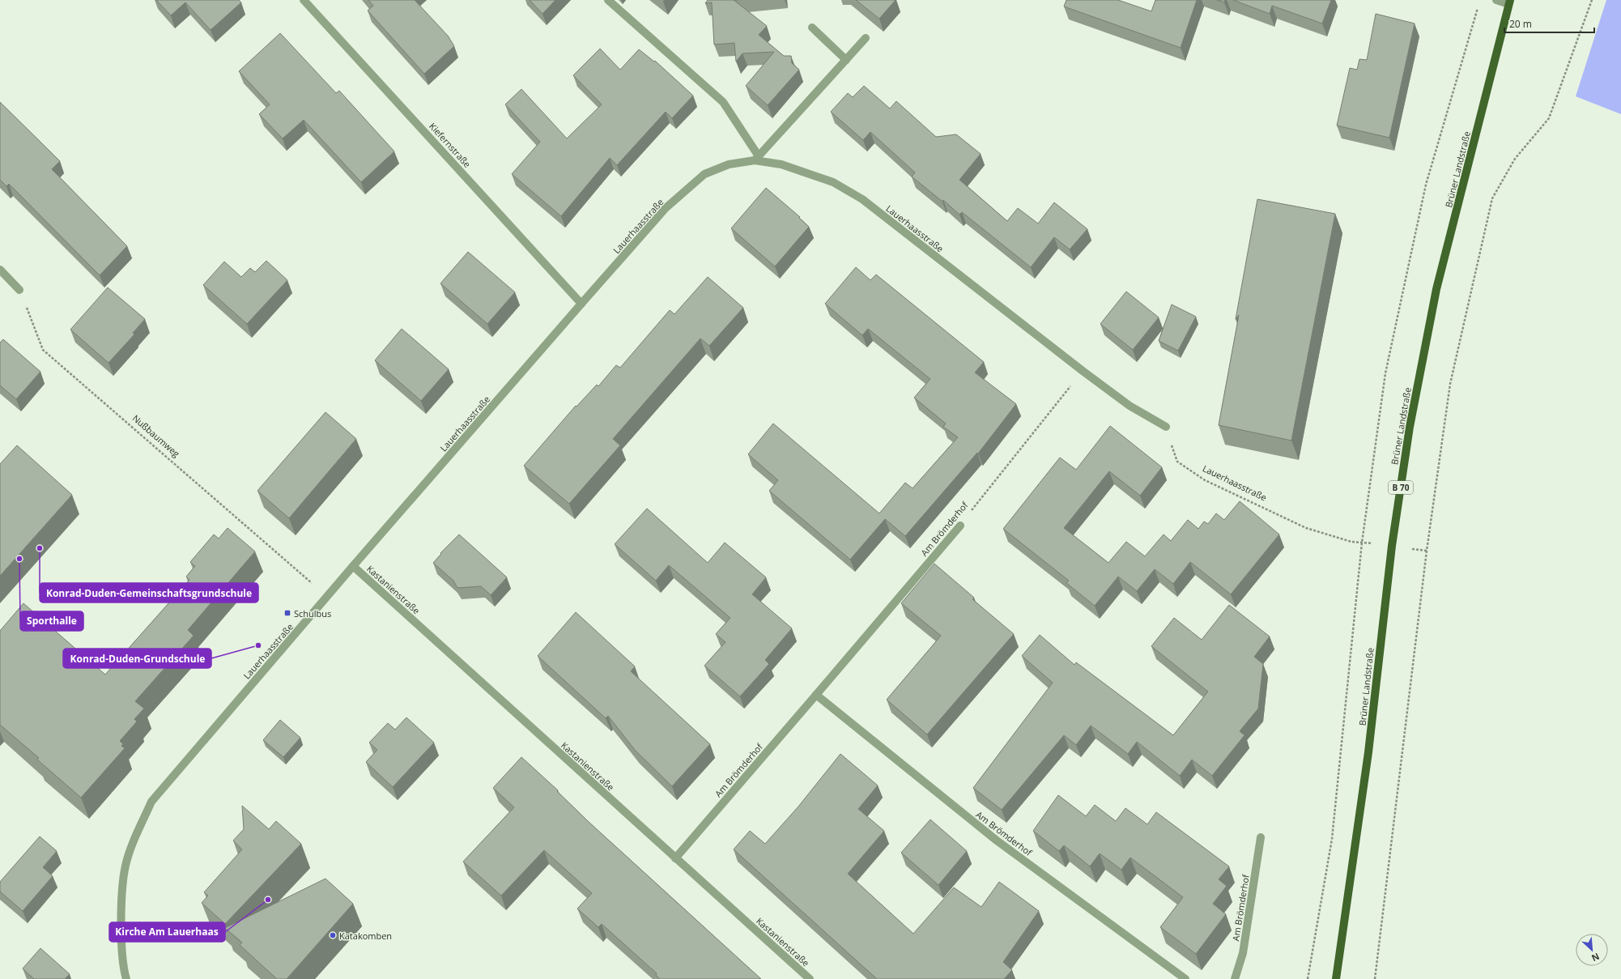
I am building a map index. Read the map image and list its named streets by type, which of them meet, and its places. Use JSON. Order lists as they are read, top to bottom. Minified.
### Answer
{"streets":{"main road":["Brüner Landstraße","B 70"],"street":["Kiefernstraße","Lauerhaasstraße","Am Brömderhof","Kastanienstraße"],"path":["Nußbaumweg"]},"crossings":[["Kiefernstraße","Lauerhaasstraße"],["Brüner Landstraße","Lauerhaasstraße"],["Lauerhaasstraße","Nußbaumweg"],["Lauerhaasstraße","Am Brömderhof"],["Lauerhaasstraße","Kastanienstraße"],["Am Brömderhof","Kastanienstraße"]],"places":{"other":["Konrad-Duden-Gemeinschaftsgrundschule","Sporthalle","Konrad-Duden-Grundschule","Kirche Am Lauerhaas","Katakomben"],"transit":["Schulbus"]},"scale_bar":"20 m","north":"bottom right"}
